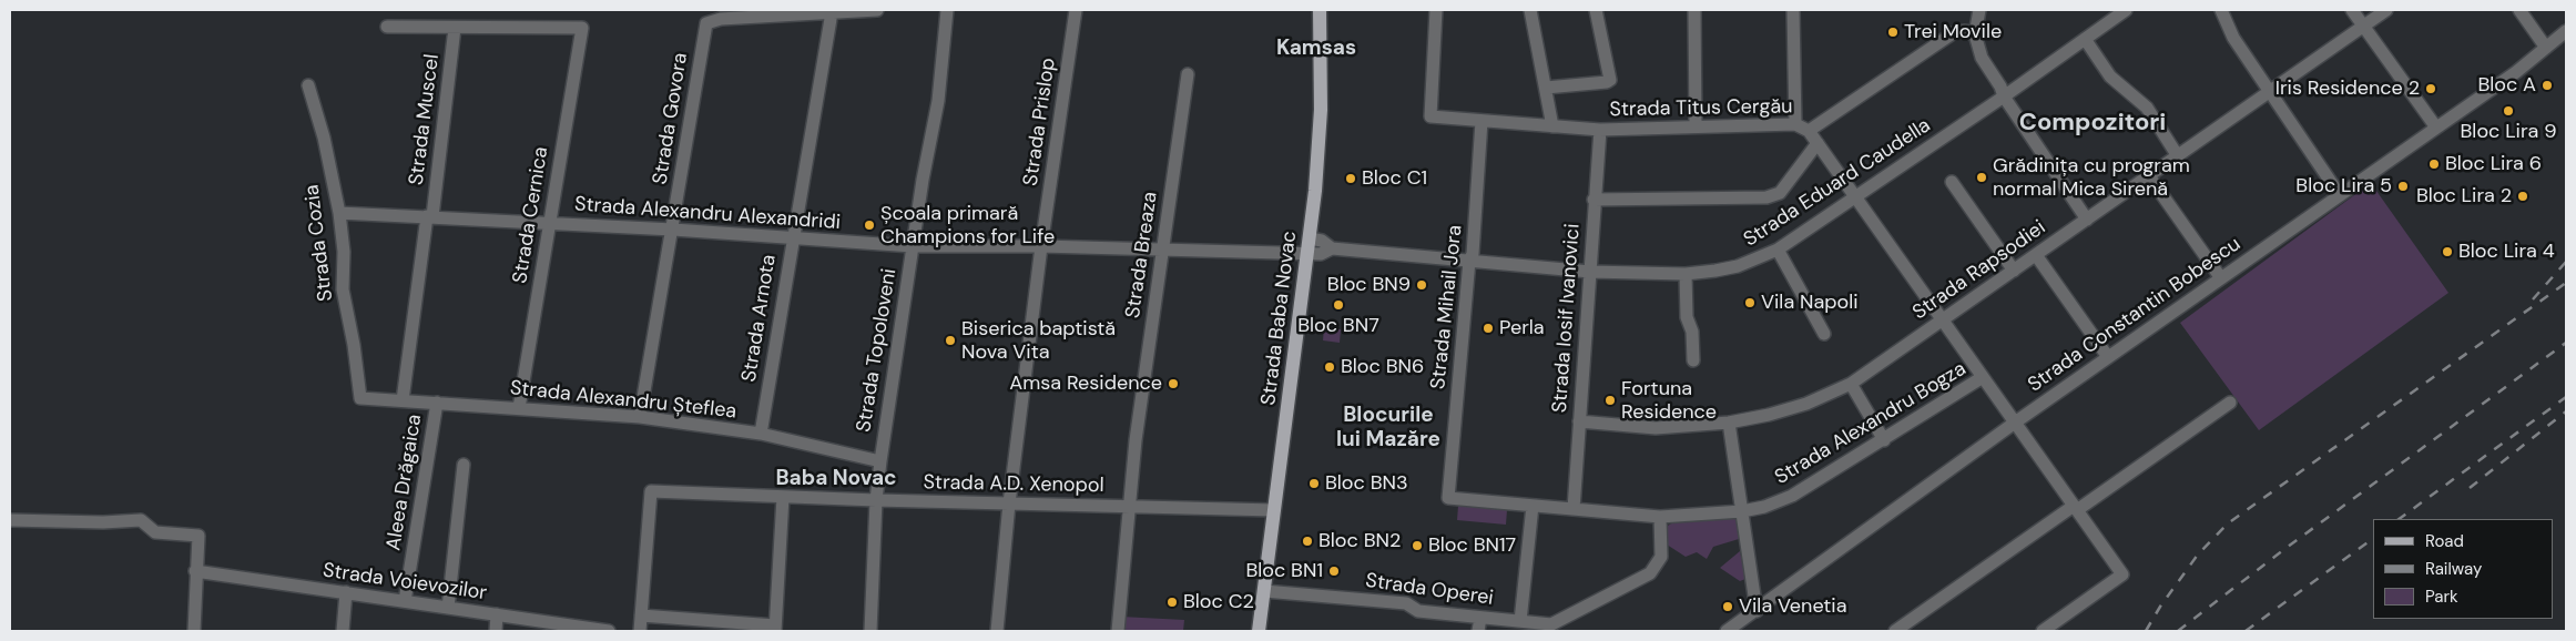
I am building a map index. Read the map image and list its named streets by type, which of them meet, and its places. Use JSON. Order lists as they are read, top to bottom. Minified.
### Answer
{"streets":{"main road":["Strada Baba Novac"],"street":["Strada Titus Cergău","Strada Govora","Strada Muscel","Strada Prislop","Strada Eduard Caudella","Strada Alexandru Alexandridi","Strada Cernica","Strada Cozia","Strada Breaza","Strada Rapsodiei","Strada Mihail Jora","Strada Constantin Bobescu","Strada Arnota","Strada Iosif Ivanovici","Strada Topoloveni","Strada Alexandru Șteflea","Strada Alexandru Bogza","Aleea Drăgaica","Strada A.D. Xenopol","Strada Voievozilor","Strada Operei"]},"crossings":[["Strada Titus Cergău","Strada Mihail Jora"],["Strada Titus Cergău","Strada Iosif Ivanovici"],["Strada Govora","Strada Alexandru Alexandridi"],["Strada Govora","Strada Alexandru Șteflea"],["Strada Muscel","Strada Alexandru Alexandridi"],["Strada Muscel","Strada Cernica"],["Strada Muscel","Strada Alexandru Șteflea"],["Strada Prislop","Strada Alexandru Alexandridi"],["Strada Prislop","Strada A.D. Xenopol"],["Strada Eduard Caudella","Strada Alexandru Alexandridi"],["Strada Eduard Caudella","Strada Mihail Jora"],["Strada Eduard Caudella","Strada Baba Novac"],["Strada Eduard Caudella","Strada Iosif Ivanovici"],["Strada Alexandru Alexandridi","Strada Cernica"],["Strada Alexandru Alexandridi","Strada Cozia"],["Strada Alexandru Alexandridi","Strada Breaza"],["Strada Alexandru Alexandridi","Strada Arnota"],["Strada Alexandru Alexandridi","Strada Baba Novac"],["Strada Alexandru Alexandridi","Strada Topoloveni"],["Strada Cernica","Strada Alexandru Șteflea"],["Strada Cozia","Strada Alexandru Șteflea"],["Strada Breaza","Strada A.D. Xenopol"],["Strada Rapsodiei","Strada Iosif Ivanovici"],["Strada Mihail Jora","Strada Alexandru Bogza"],["Strada Arnota","Strada Alexandru Șteflea"],["Strada Baba Novac","Strada A.D. Xenopol"],["Strada Baba Novac","Strada Operei"],["Strada Iosif Ivanovici","Strada Alexandru Bogza"],["Strada Topoloveni","Strada Alexandru Șteflea"],["Strada Topoloveni","Strada A.D. Xenopol"],["Strada Alexandru Șteflea","Aleea Drăgaica"],["Strada Alexandru Bogza","Strada Operei"],["Aleea Drăgaica","Strada Voievozilor"]],"districts":["Kamsas","Compozitori","Blocurile lui Mazăre","Baba Novac"],"places":["Trei Movile","Bloc A","Iris Residence 2","Bloc Lira 9","Bloc Lira 6","Grădinița cu program normal Mica Sirenă","Bloc C1","Bloc Lira 5","Bloc Lira 2","Școala primară Champions for Life","Bloc Lira 4","Bloc BN9","Vila Napoli","Bloc BN7","Perla","Biserica baptistă Nova Vita","Bloc BN6","Amsa Residence","Fortuna Residence","Bloc BN3","Bloc BN2","Bloc BN17","Bloc BN1","Bloc C2","Vila Venetia"],"legend":["Road","Railway","Park"]}
